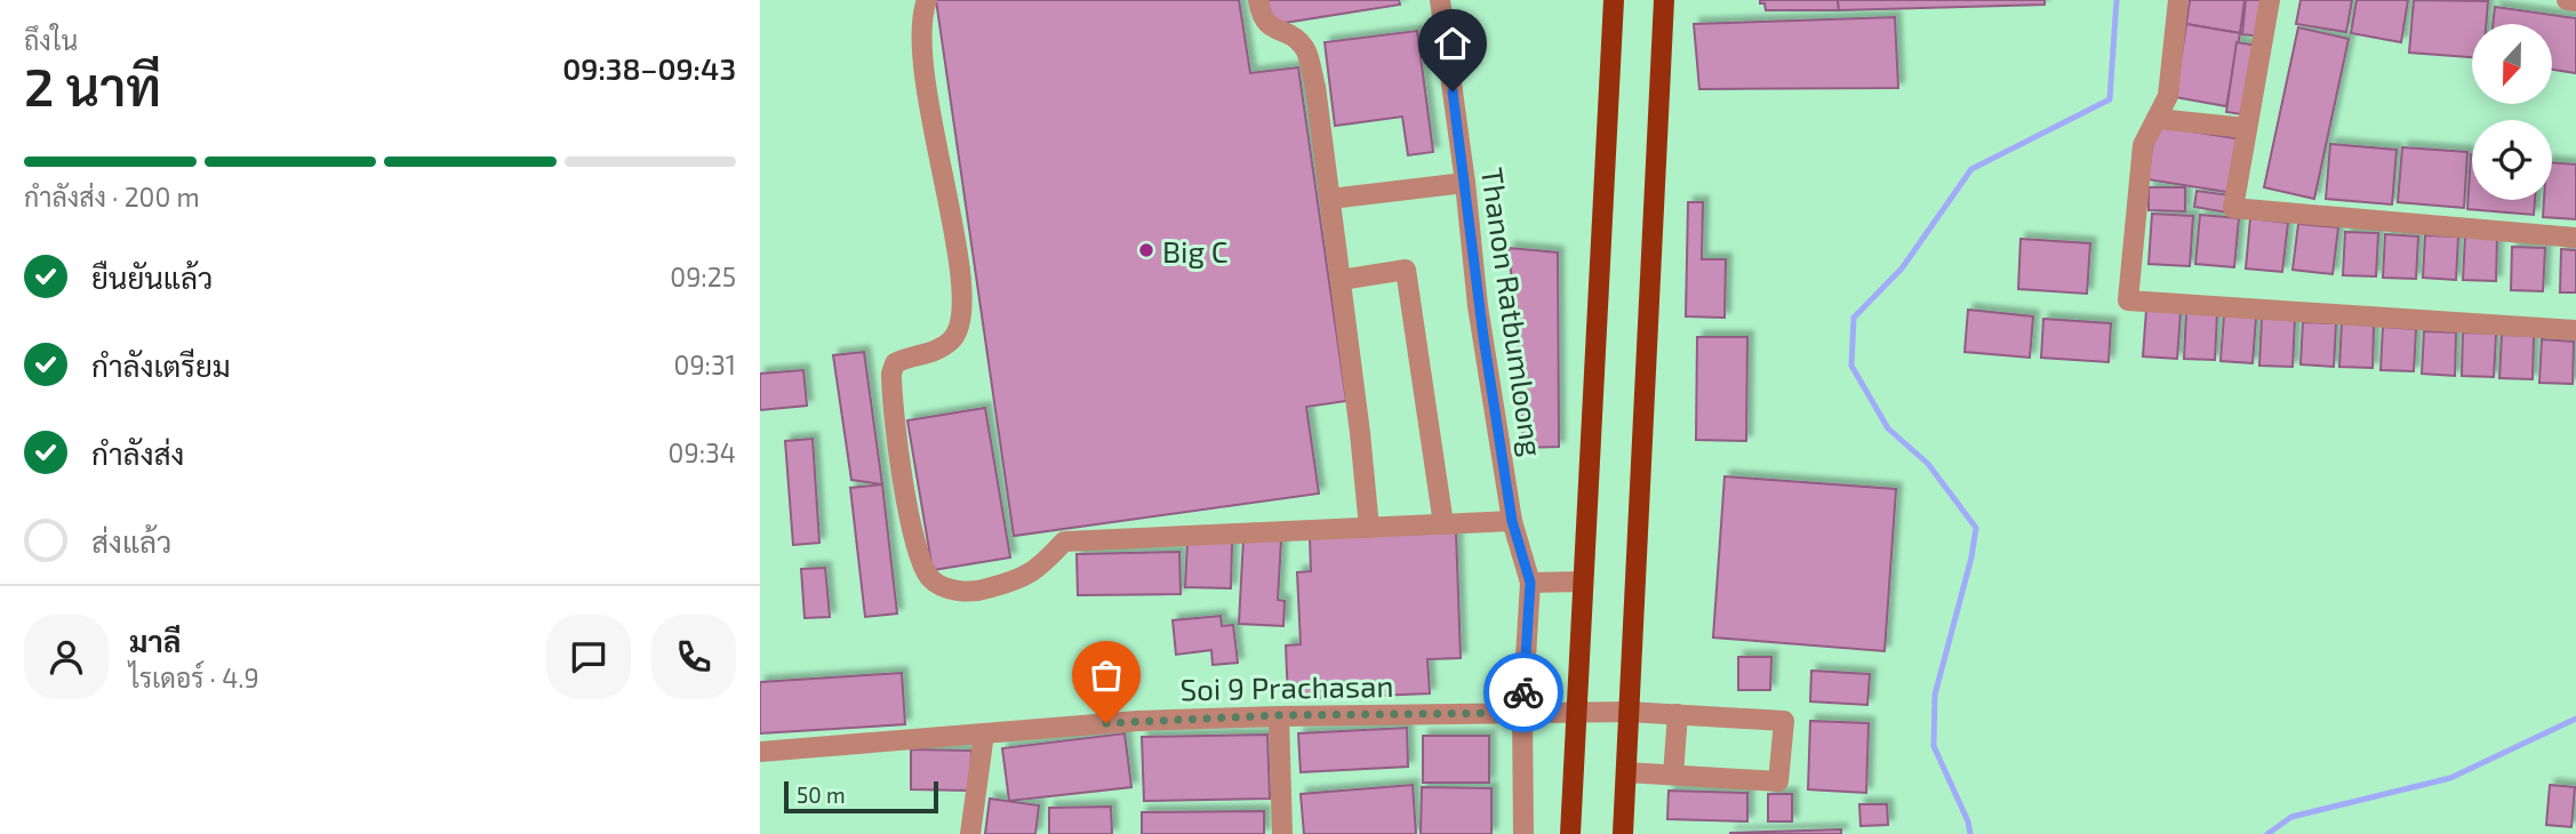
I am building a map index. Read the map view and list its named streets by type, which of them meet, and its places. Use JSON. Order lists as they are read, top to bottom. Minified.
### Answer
{"streets":{"street":["Thanon Ratbumloong","Soi 9 Prachasan"]},"places":["Big C"],"scale_bar":"50 m","north":"bottom","page":{"heading":["2 นาที","ถึงใน","09:38–09:43"],"panel":["มาลี","ไรเดอร์ · 4.9"],"bar":"กำลังส่ง · 200 m","list":[["ยืนยันแล้ว","09:25"],["กำลังเตรียม","09:31"],["กำลังส่ง","09:34"],"ส่งแล้ว"],"scale":"50 m"}}
